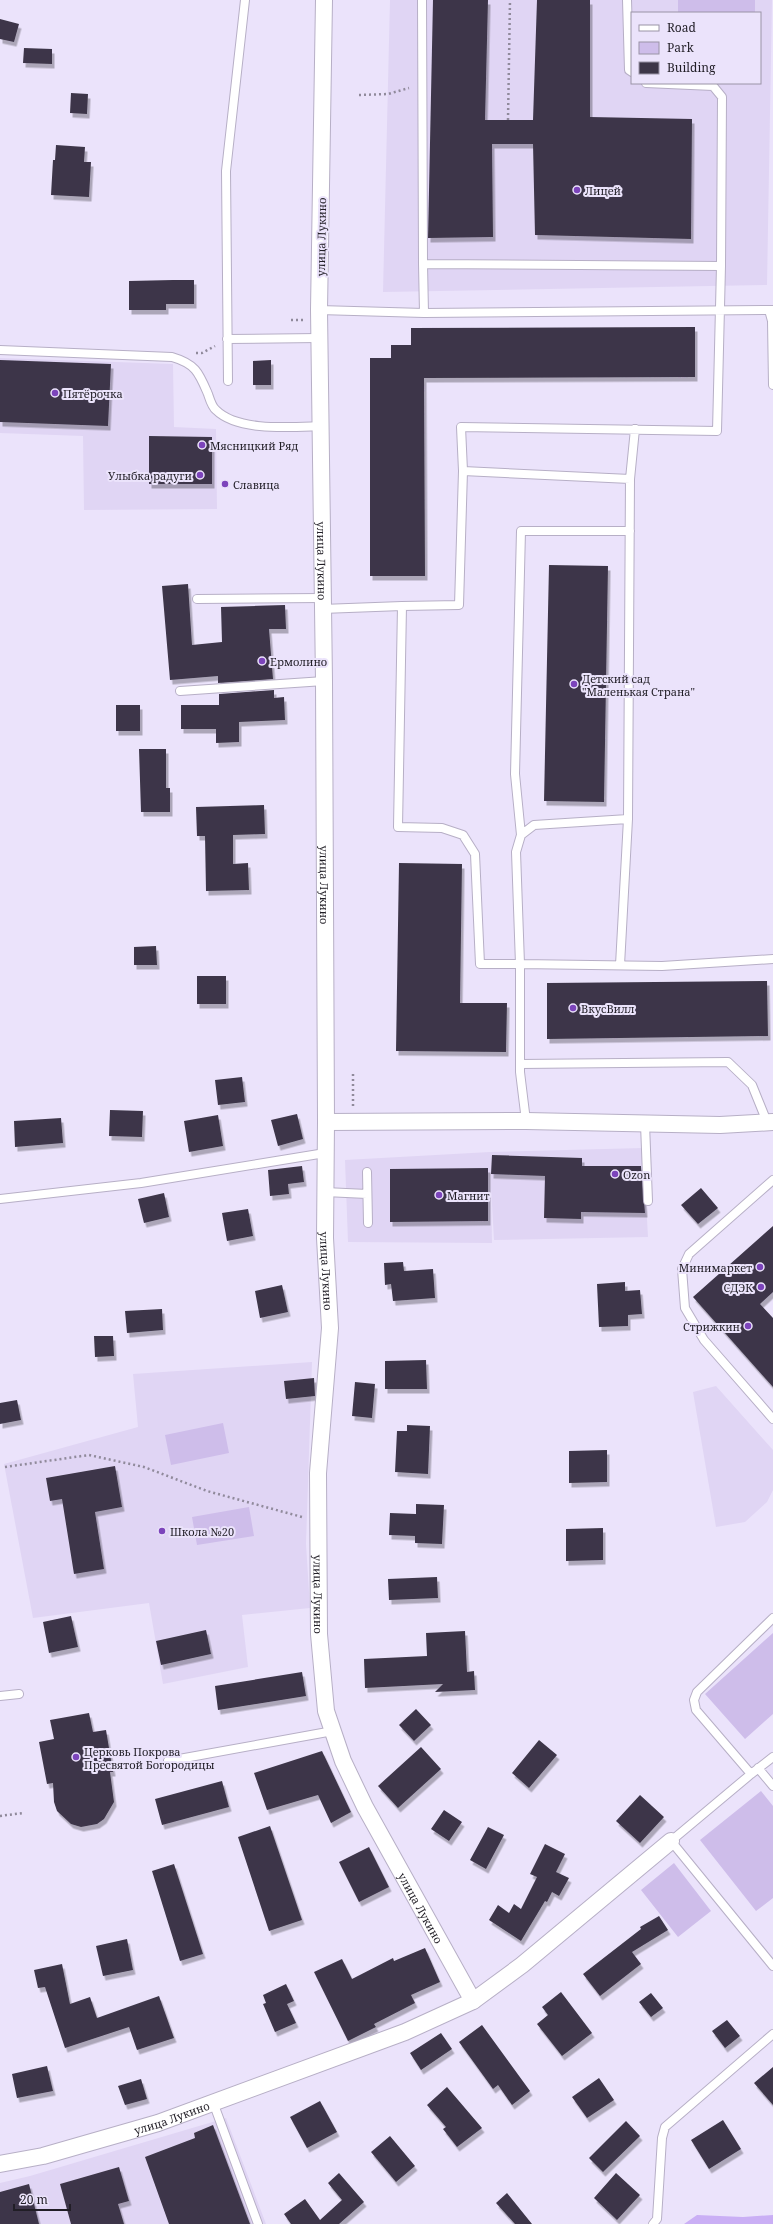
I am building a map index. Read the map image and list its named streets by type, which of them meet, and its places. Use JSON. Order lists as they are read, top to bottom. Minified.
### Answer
{"streets":{"street":["улица Лукино"]},"places":["Лицей","Пятёрочка","Мясницкий Ряд","Улыбка радуги","Славица","Ермолино","Детский сад \"Маленькая Страна\"","ВкусВилл","Ozon","Магнит","Минимаркет","СДЭК","Стрижкин","Школа №20","Церковь Покрова Пресвятой Богородицы"],"legend":["Road","Park","Building"],"scale_bar":"20 m"}
